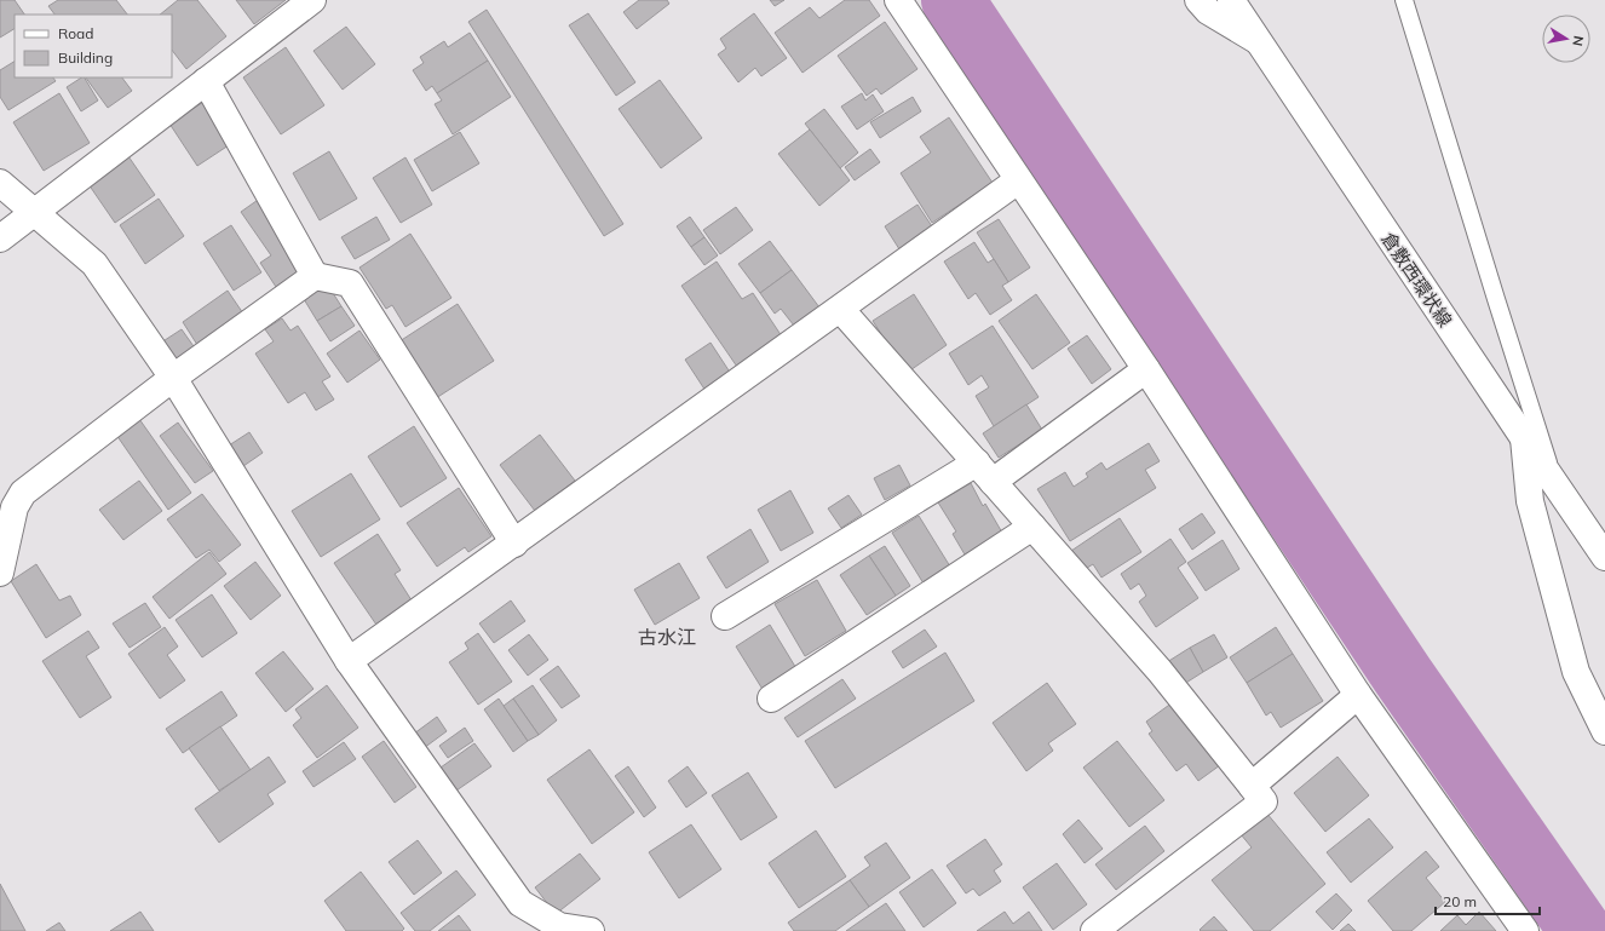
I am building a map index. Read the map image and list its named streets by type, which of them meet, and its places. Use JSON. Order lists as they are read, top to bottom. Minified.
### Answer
{"streets":{"street":["倉敷西環状線"]},"districts":["古水江"],"legend":["Road","Building"],"scale_bar":"20 m","north":"right"}
